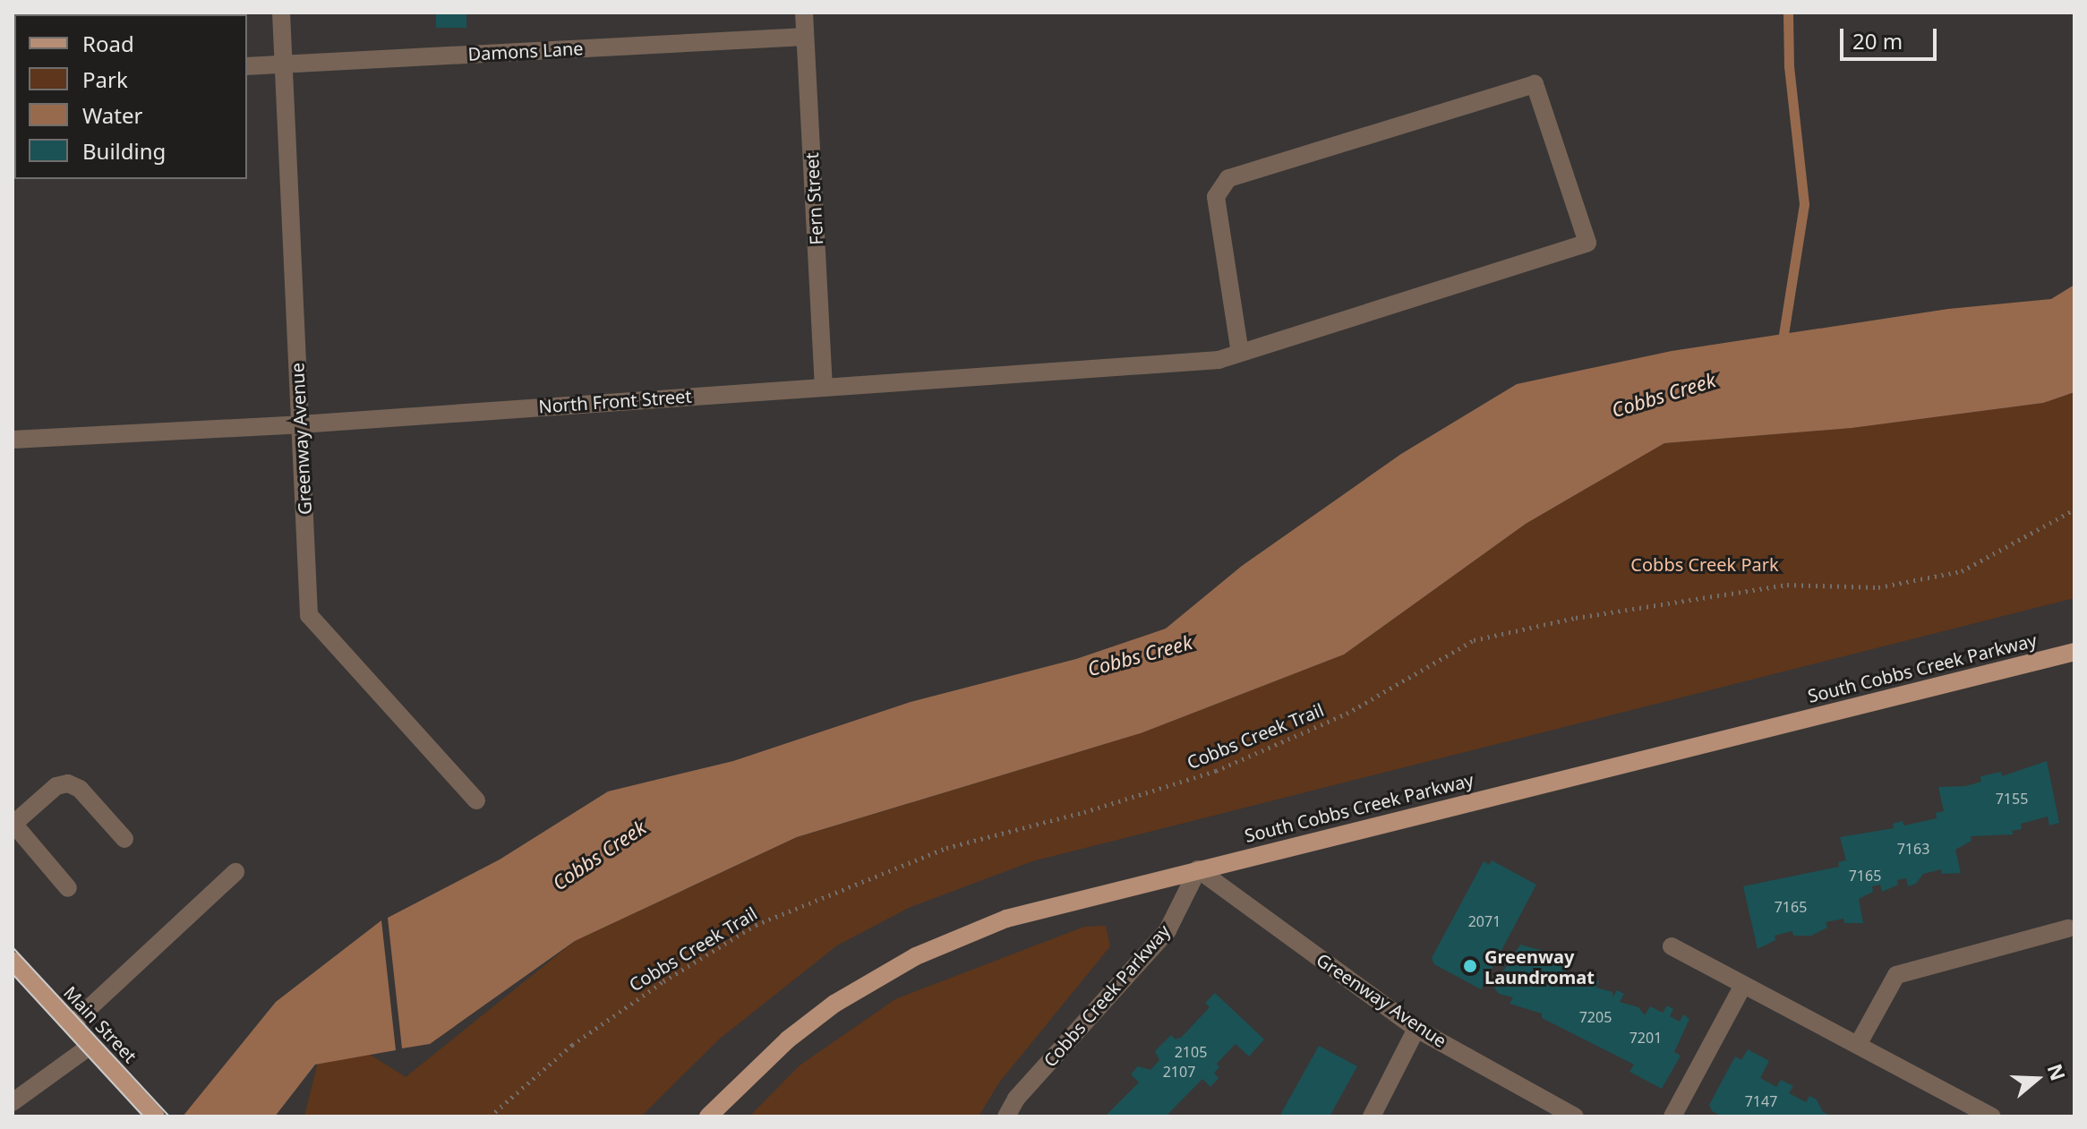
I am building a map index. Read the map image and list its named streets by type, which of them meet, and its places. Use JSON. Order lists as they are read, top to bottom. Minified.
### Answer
{"streets":{"main road":["South Cobbs Creek Parkway","Main Street"],"street":["Damons Lane","Fern Street","North Front Street","Greenway Avenue","Cobbs Creek Parkway"],"path":["Cobbs Creek Trail"]},"crossings":[["Damons Lane","Fern Street"],["Damons Lane","Greenway Avenue"],["Fern Street","North Front Street"],["North Front Street","Greenway Avenue"],["Greenway Avenue","South Cobbs Creek Parkway"],["Greenway Avenue","Cobbs Creek Parkway"],["South Cobbs Creek Parkway","Cobbs Creek Parkway"]],"water":["Cobbs Creek"],"parks":["Cobbs Creek Park"],"places":["Greenway Laundromat"],"house_numbers":["7155","7163","7165","7165","2071","7205","7201","2105","2107","7147"],"legend":["Road","Park","Water","Building"],"scale_bar":"20 m","north":"right"}
